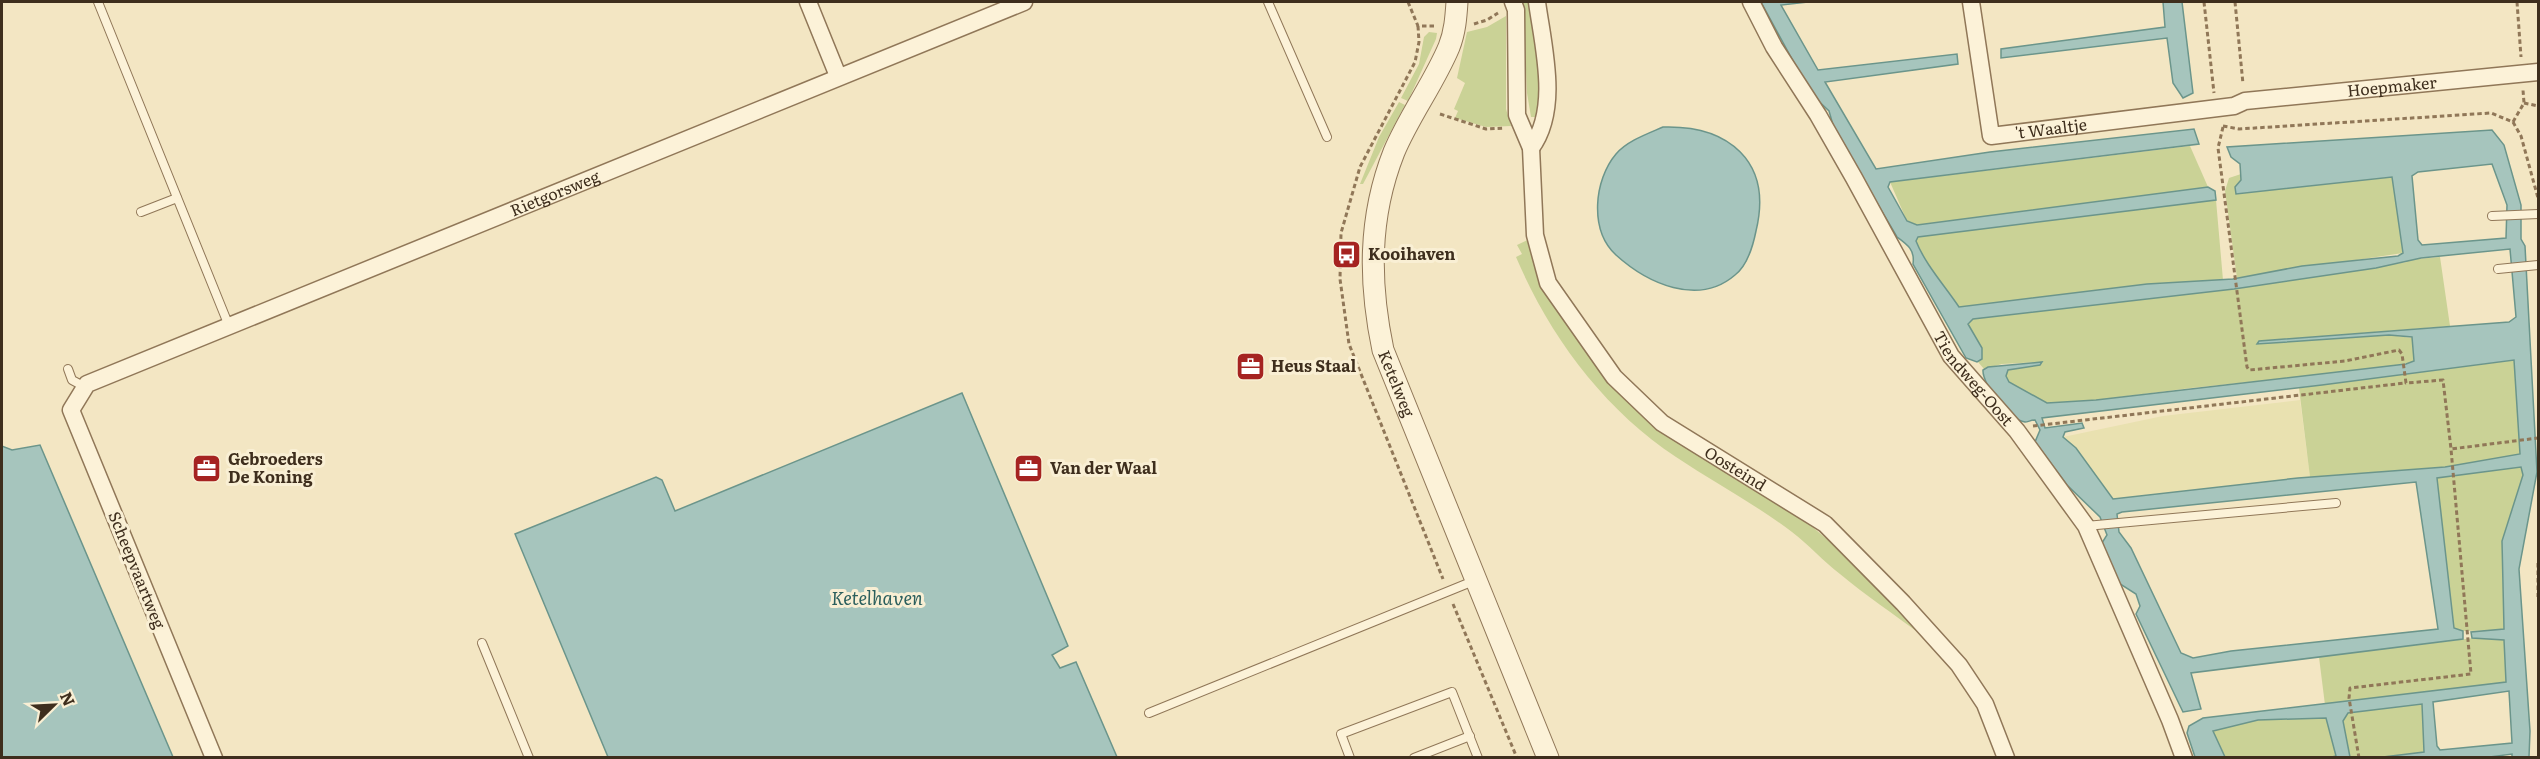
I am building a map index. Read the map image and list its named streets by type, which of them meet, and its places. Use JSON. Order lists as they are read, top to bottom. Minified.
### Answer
{"streets":{"street":["Hoepmaker","'t Waaltje","Rietgorsweg","Tiendweg-Oost","Ketelweg","Oosteind","Scheepvaartweg"]},"crossings":[["Hoepmaker","'t Waaltje"],["Rietgorsweg","Scheepvaartweg"]],"water":["Ketelhaven"],"places":{"bus stop":["Kooihaven"],"office":["Heus Staal","Gebroeders De Koning","Van der Waal"]},"north":"top right"}
